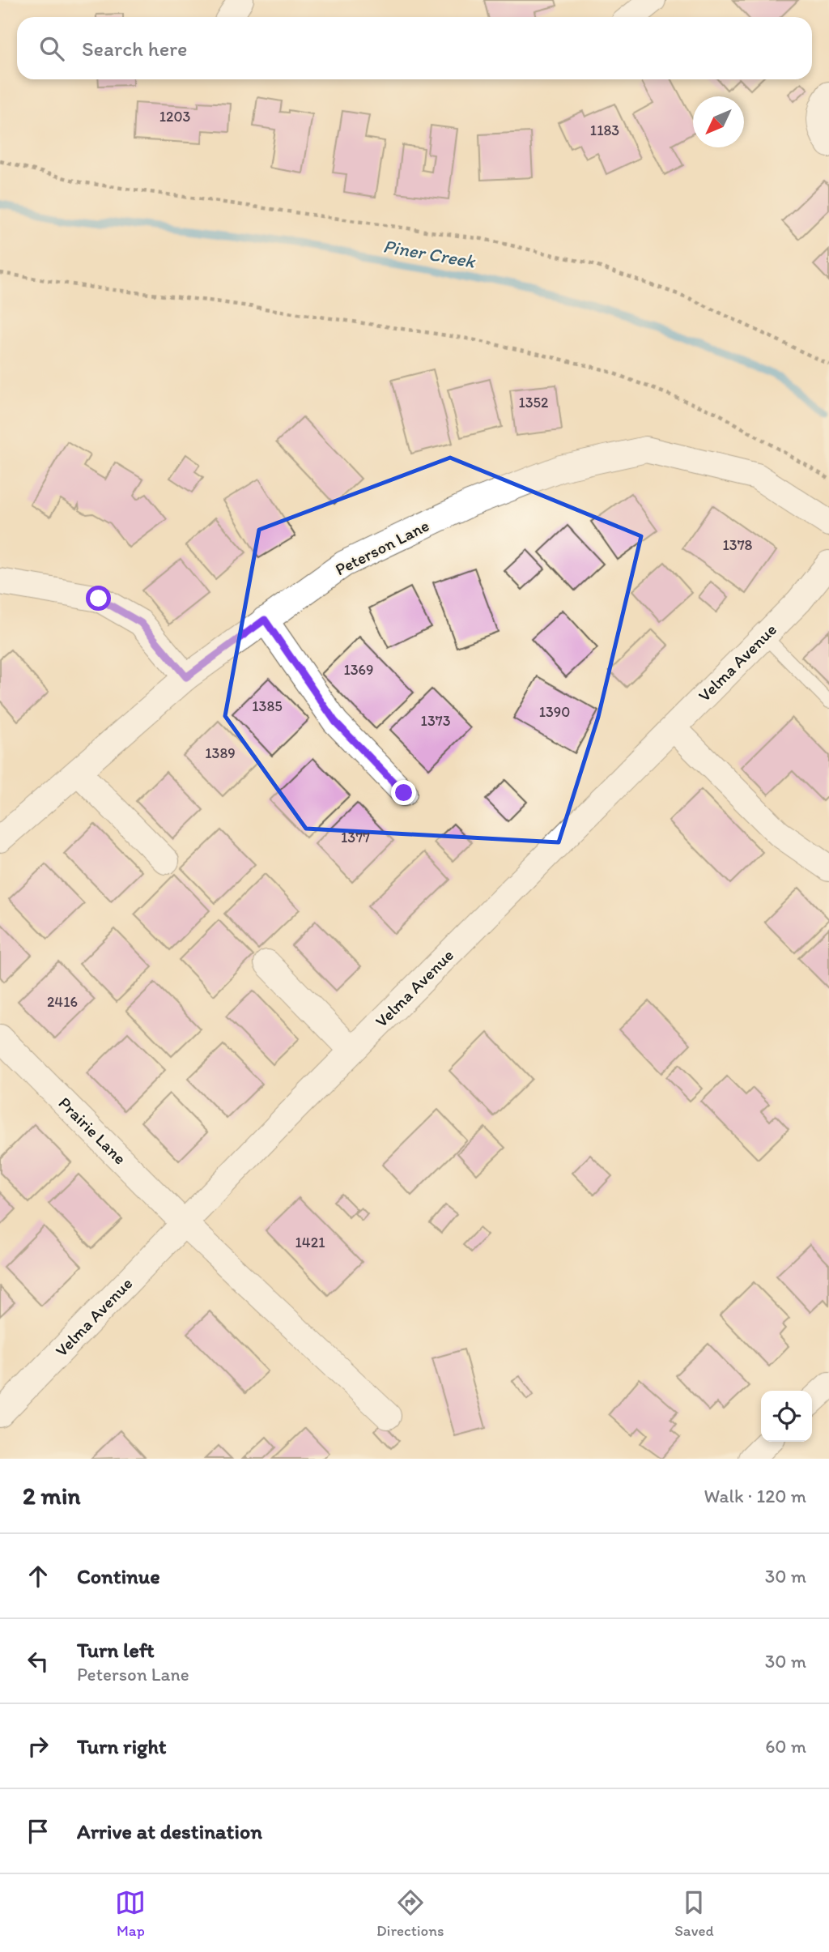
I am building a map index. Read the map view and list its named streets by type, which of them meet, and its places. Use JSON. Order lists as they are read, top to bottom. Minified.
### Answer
{"streets":{"street":["Peterson Lane","Velma Avenue","Prairie Lane"]},"crossings":[["Velma Avenue","Prairie Lane"]],"water":["Piner Creek"],"house_numbers":["1203","1183","1352","1378","1369","1385","1390","1373","1389","1377","2416","1421"],"north":"bottom left","page":{"search":"Search here","heading":["2 min","Walk · 120 m"],"list":[["Continue","30 m"],["Turn left","Peterson Lane","30 m"],["Turn right","60 m"],"Arrive at destination"],"nav":["Map","Directions","Saved"]}}
